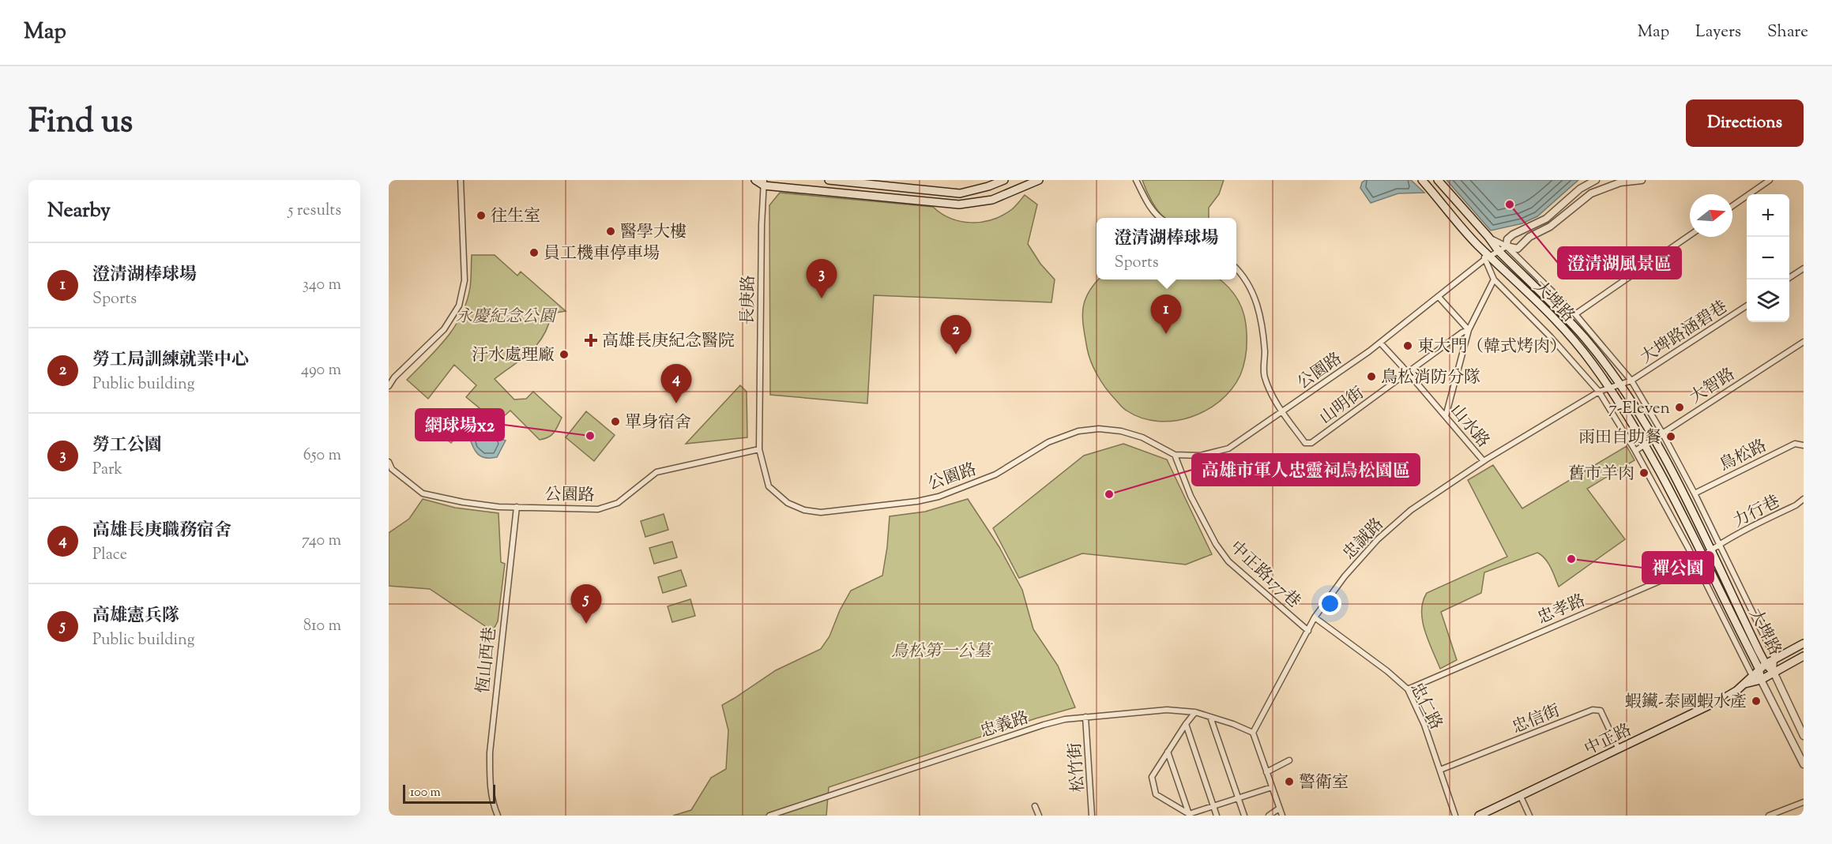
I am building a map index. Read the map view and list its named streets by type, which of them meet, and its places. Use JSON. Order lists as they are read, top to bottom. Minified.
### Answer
{"streets":{"main road":["大埤路","中正路"],"street":["長庚路","大埤路涵碧巷","公園路","大智路","山明街","山水路","鳥松路","力行巷","忠誠路","中正路177巷","忠孝路","恆山西巷","忠仁路","忠信街","忠義路","松竹街"]},"crossings":[["長庚路","公園路"],["大埤路","大埤路涵碧巷"],["大埤路","公園路"],["大埤路","大智路"],["大埤路","鳥松路"],["大埤路","力行巷"],["大埤路","忠誠路"],["大埤路","忠孝路"],["大埤路","中正路"],["大埤路涵碧巷","忠誠路"],["公園路","山明街"],["公園路","山水路"],["公園路","中正路177巷"],["公園路","恆山西巷"],["山明街","山水路"],["山水路","忠誠路"],["忠誠路","中正路177巷"],["忠誠路","忠仁路"],["忠誠路","忠義路"],["忠孝路","忠仁路"],["忠仁路","忠信街"],["忠信街","中正路"],["忠義路","松竹街"]],"parks":["永慶紀念公園","鳥松第一公墓"],"places":{"other":["澄清湖風景區","往生室","醫學大樓","員工機車停車場","東大門（韓式烤肉）","汙水處理廠","鳥松消防分隊","7-Eleven","單身宿舍","網球場x2","雨田自助餐","舊市羊肉","高雄市軍人忠靈祠鳥松園區","禪公園","蝦鑶-泰國蝦水產","警衛室"],"health":["高雄長庚紀念醫院"]},"scale_bar":"100 m","north":"right","page":{"header":"Map","nav":["Map","Layers","Share"],"title":"Find us","buttons":"Directions","heading":["Nearby","5 results"],"map_buttons":["+","−"],"popup":["澄清湖棒球場","Sports"],"list":[{"mark":"1","name":"澄清湖棒球場","note":"Sports","value":"340 m"},{"mark":"2","name":"勞工局訓練就業中心","note":"Public building","value":"490 m"},{"mark":"3","name":"勞工公園","note":"Park","value":"650 m"},{"mark":"4","name":"高雄長庚職務宿舍","note":"Place","value":"740 m"},{"mark":"5","name":"高雄憲兵隊","note":"Public building","value":"810 m"}],"pins":["3","1","2","4","5"],"scale":"100 m"}}
